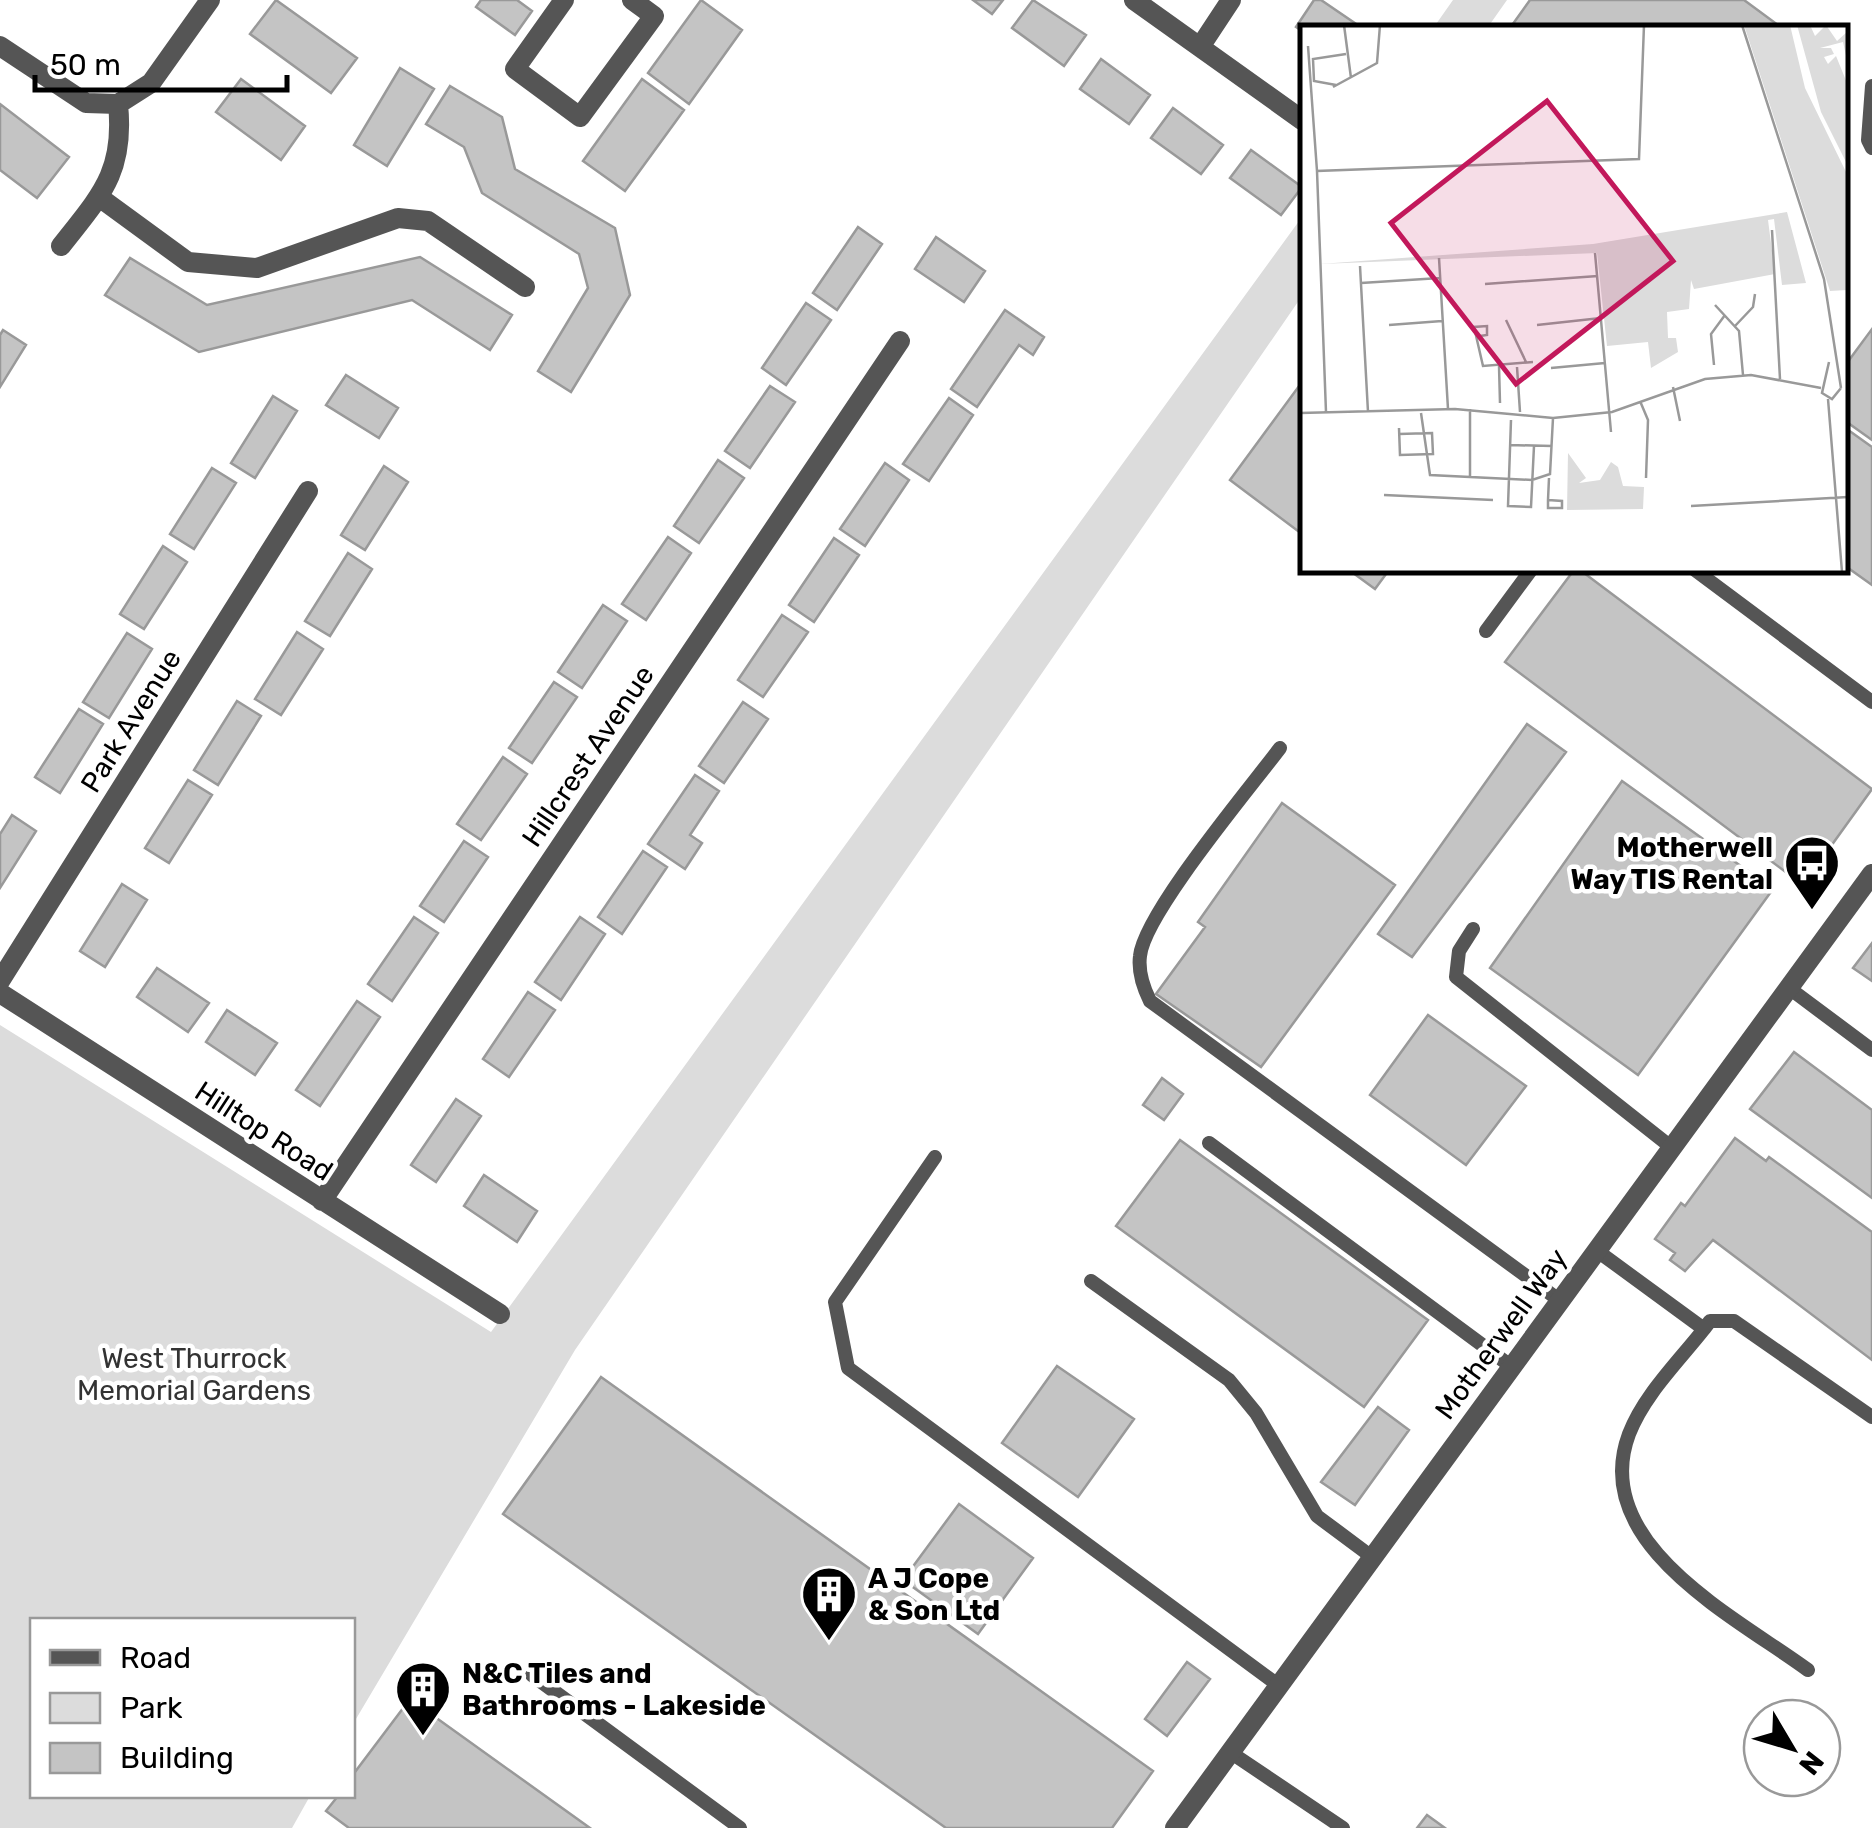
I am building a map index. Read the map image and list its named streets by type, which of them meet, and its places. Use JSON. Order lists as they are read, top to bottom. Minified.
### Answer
{"streets":{"street":["Park Avenue","Hillcrest Avenue","Hilltop Road","Motherwell Way"]},"crossings":[["Hillcrest Avenue","Hilltop Road"]],"parks":["West Thurrock Memorial Gardens"],"places":{"bus stop":["Motherwell Way TIS Rental"],"building":["A J Cope & Son Ltd","N&C Tiles and Bathrooms - Lakeside"]},"legend":["Road","Park","Building"],"scale_bar":"50 m","north":"bottom right"}
